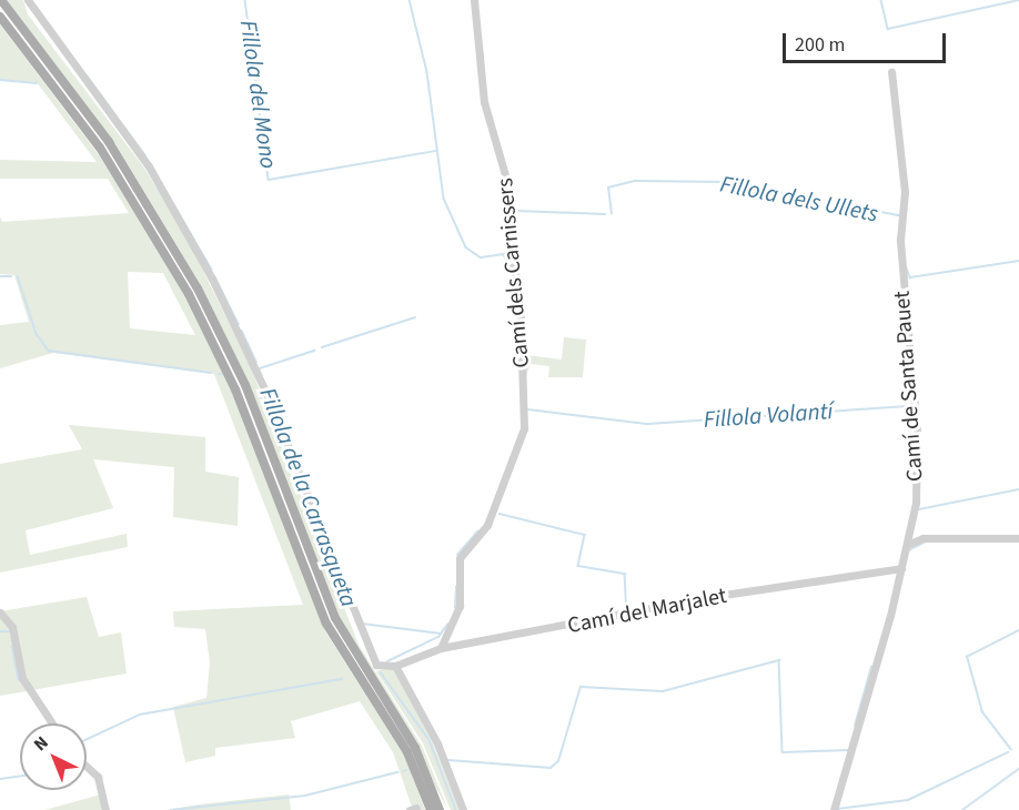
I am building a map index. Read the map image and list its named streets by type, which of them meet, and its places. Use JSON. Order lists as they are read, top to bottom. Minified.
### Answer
{"streets":{"street":["Camí dels Carnissers","Camí de Santa Pauet","Camí del Marjalet"]},"crossings":[["Camí dels Carnissers","Camí del Marjalet"],["Camí de Santa Pauet","Camí del Marjalet"]],"water":["Fillola del Mono","Fillola dels Ullets","Fillola Volantí","Fillola de la Carrasqueta"],"scale_bar":"200 m","north":"top left"}
